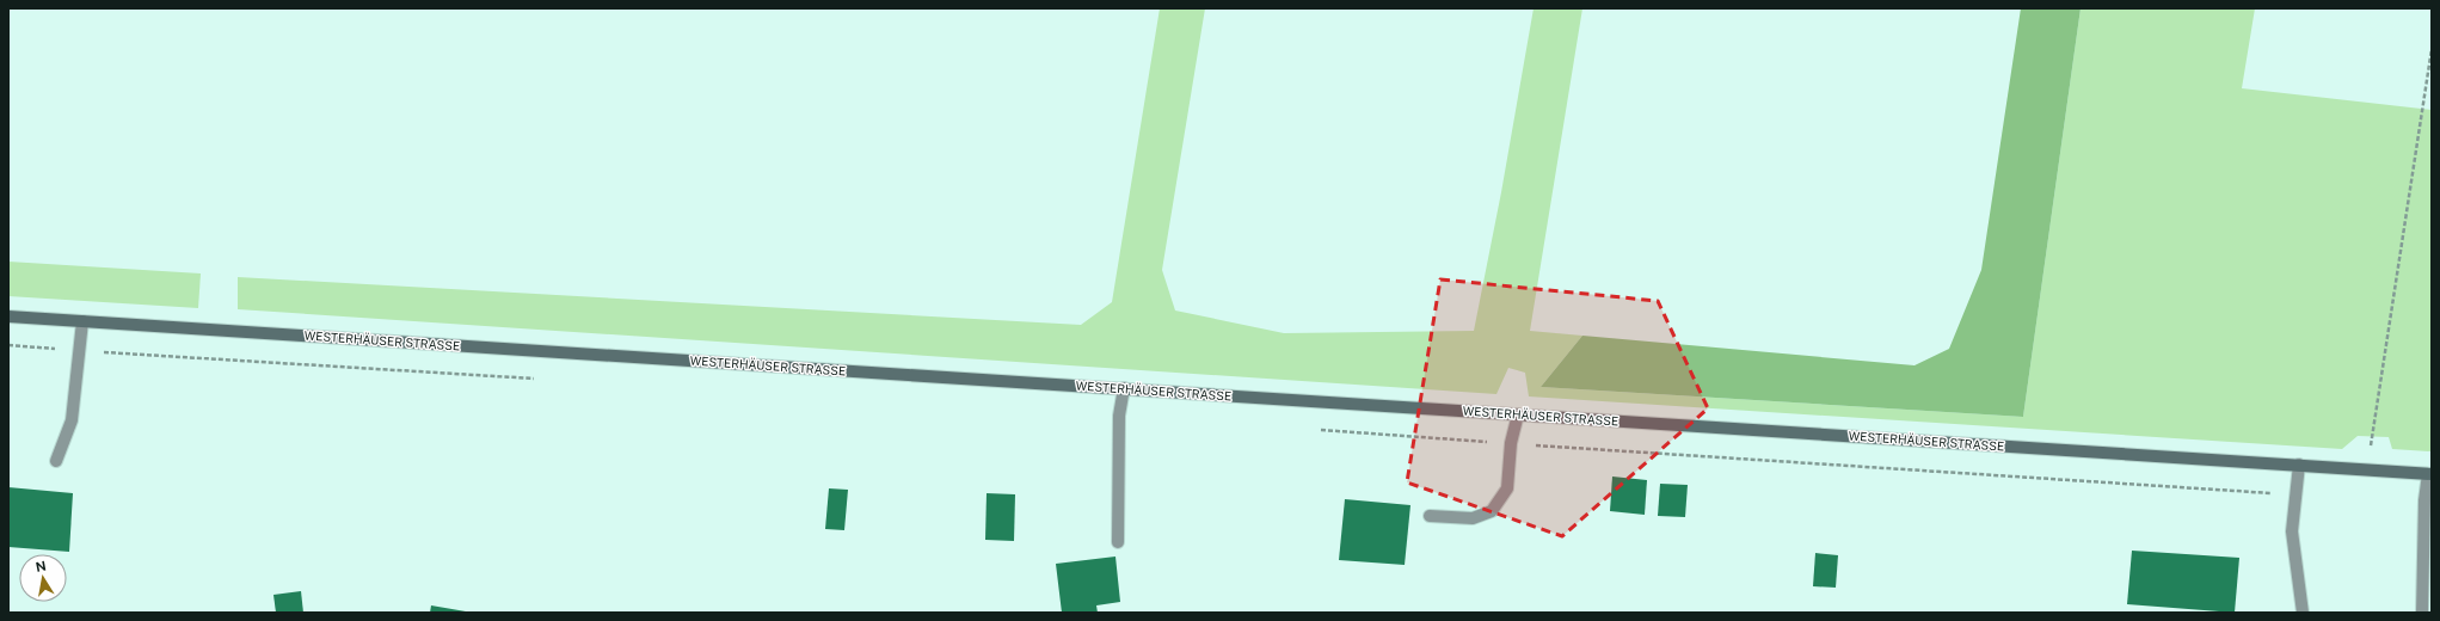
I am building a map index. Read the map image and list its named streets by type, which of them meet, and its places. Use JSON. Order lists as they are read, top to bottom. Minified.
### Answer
{"streets":{"main road":["WESTERHÄUSER STRASSE"]},"north":"top"}
